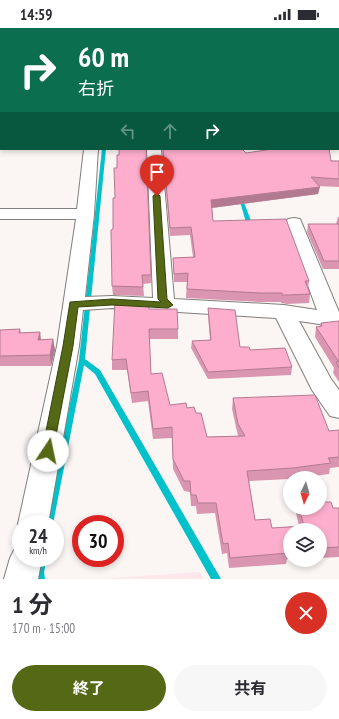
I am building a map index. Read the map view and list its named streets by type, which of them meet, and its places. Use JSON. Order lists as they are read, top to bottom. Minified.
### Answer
{"north":"bottom","page":{"status":"14:59","turn":["60 m","右折"],"speed":"24 km/h","limit":"30","heading":["1 分","170 m · 15:00"],"buttons":["終了","共有"]}}
